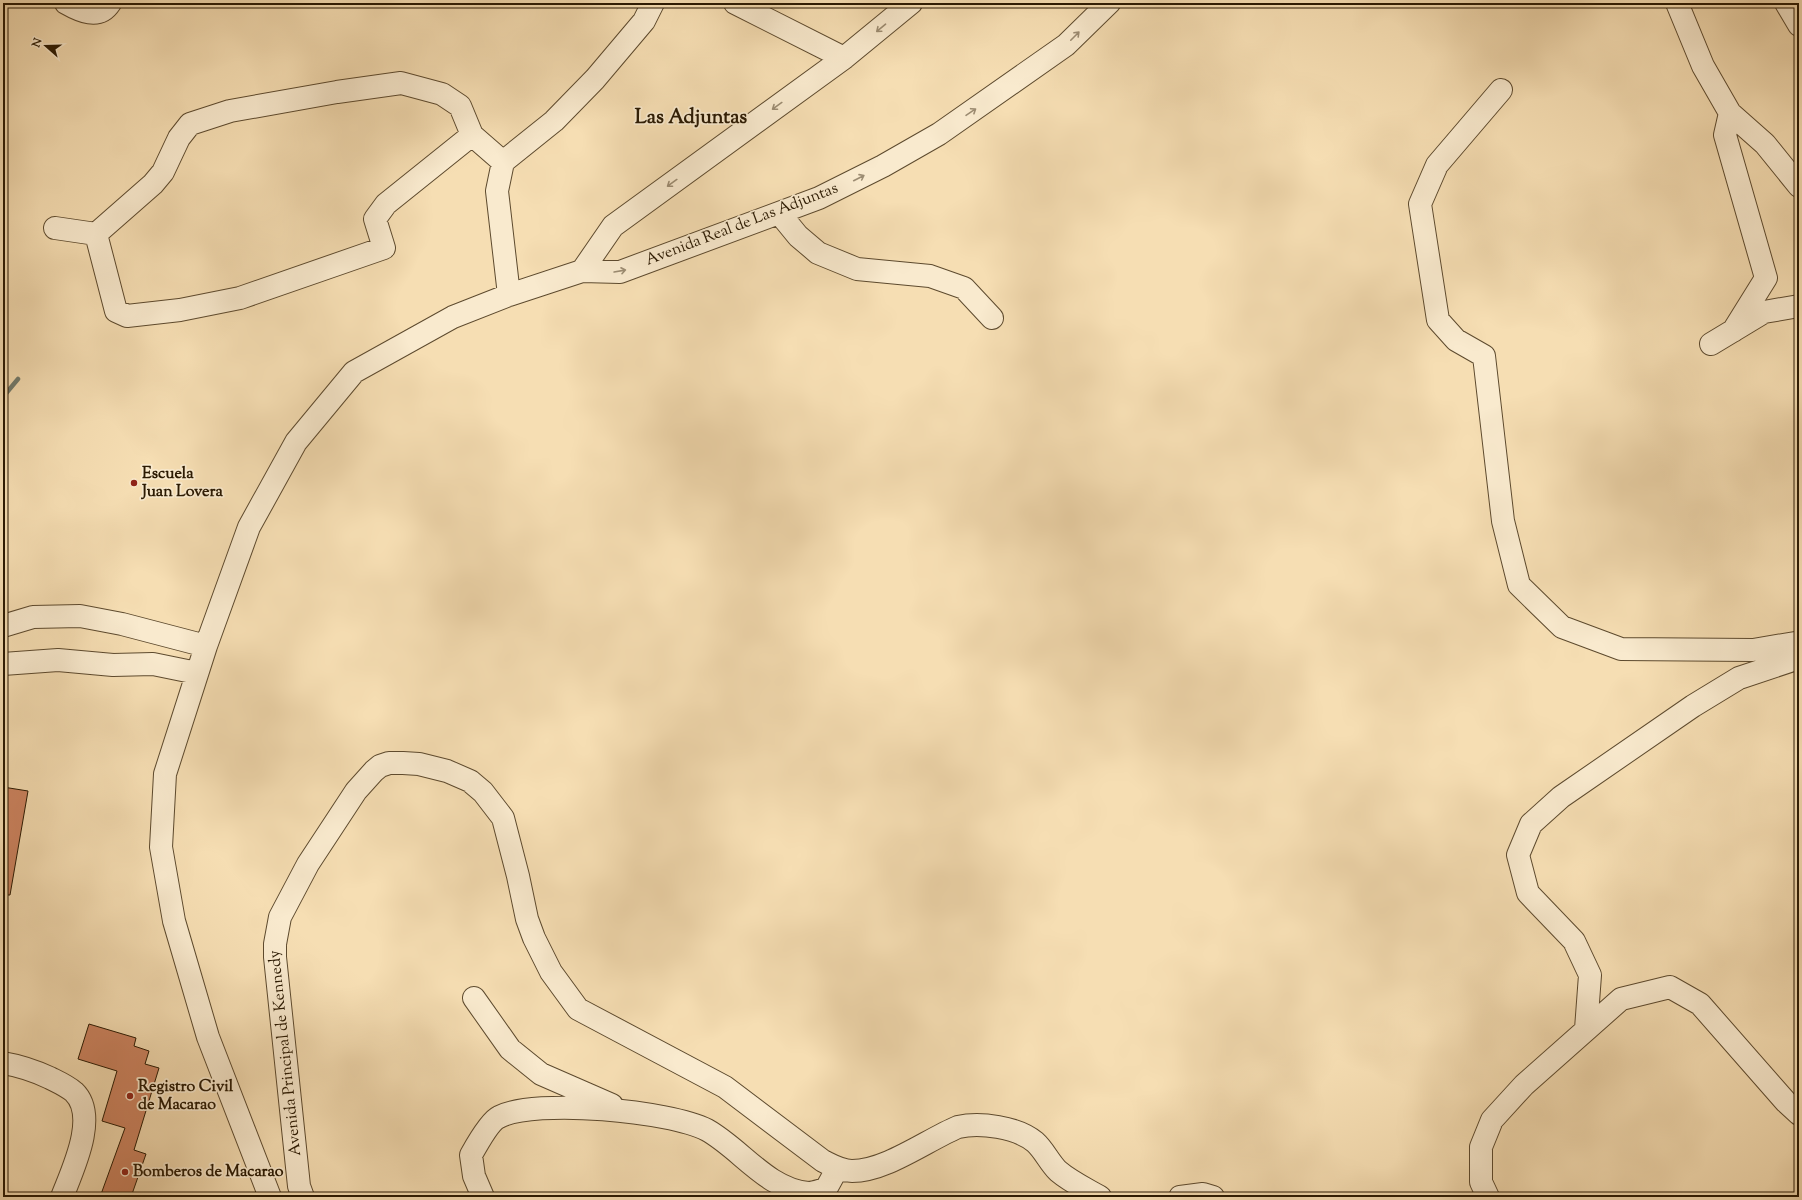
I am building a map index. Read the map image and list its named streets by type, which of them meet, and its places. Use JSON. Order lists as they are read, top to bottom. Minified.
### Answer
{"streets":{"street":["Avenida Real de Las Adjuntas","Avenida Principal de Kennedy"]},"districts":["Las Adjuntas"],"places":["Escuela Juan Lovera","Registro Civil de Macarao","Bomberos de Macarao"],"north":"left"}
